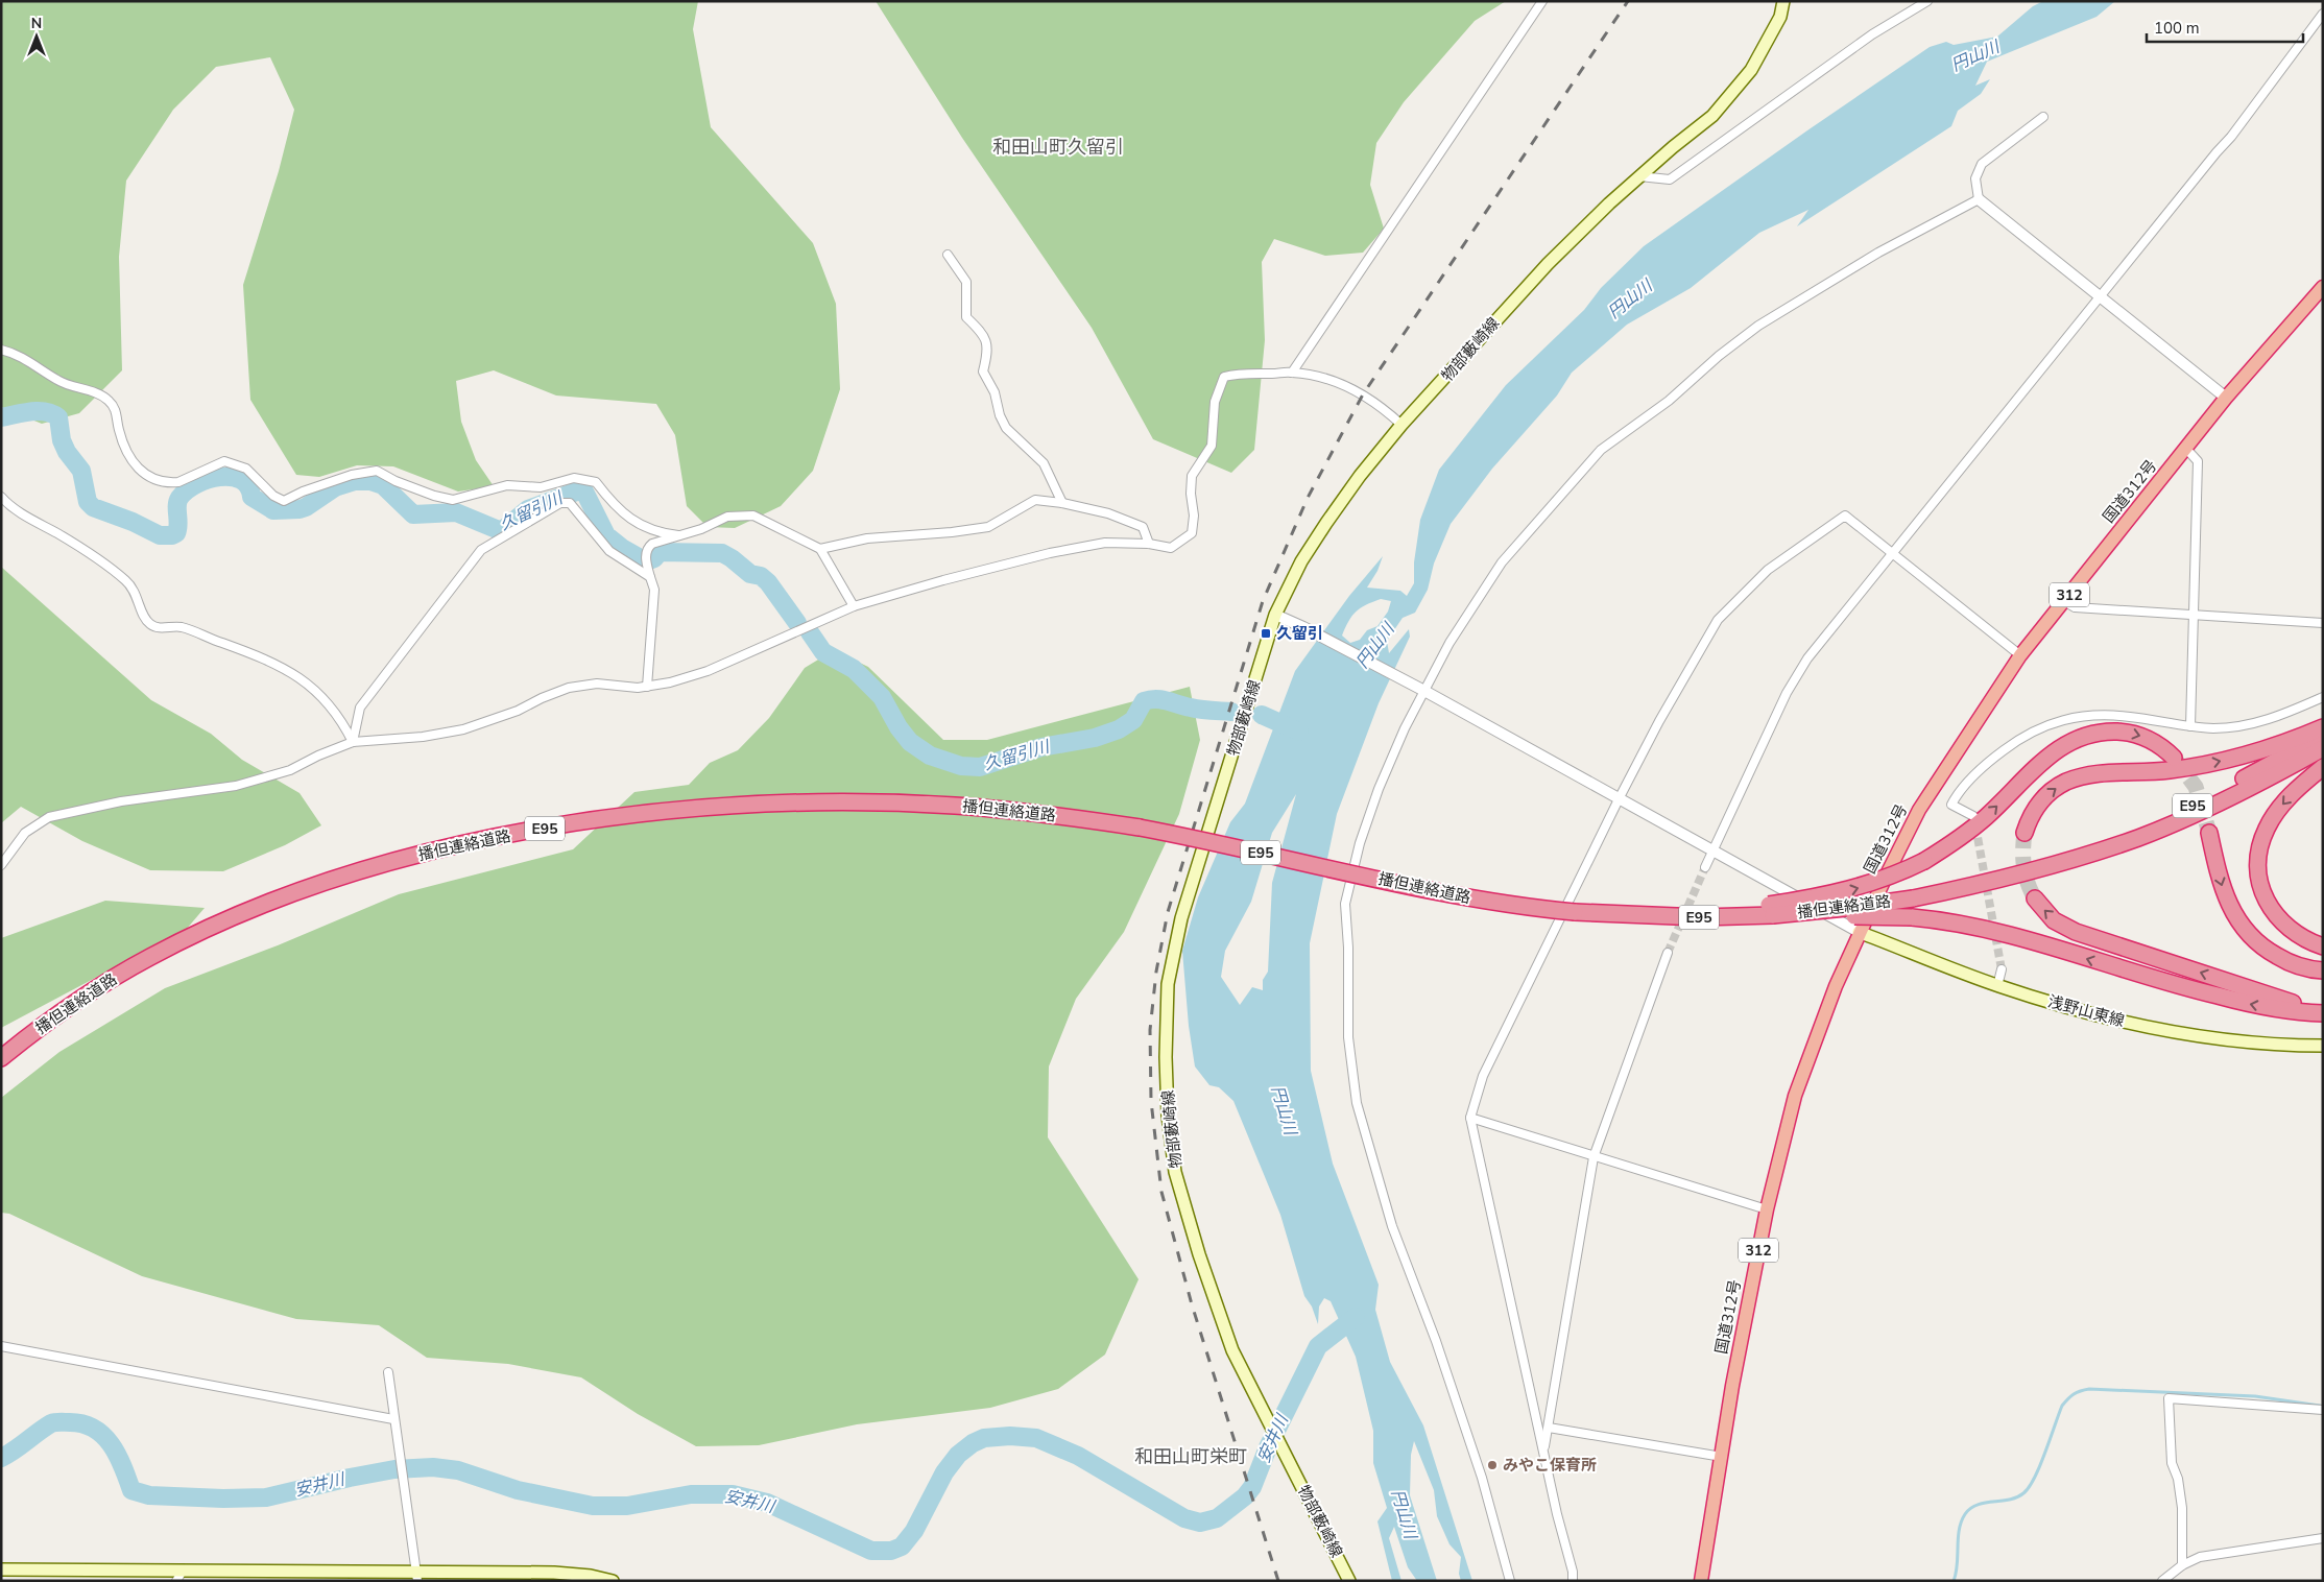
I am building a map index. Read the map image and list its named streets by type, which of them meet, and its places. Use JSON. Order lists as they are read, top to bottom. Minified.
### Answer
{"streets":{"highway":["国道312号","312","E95","播但連絡道路"],"main road":["物部藪崎線","浅野山東線"]},"crossings":[["国道312号","浅野山東線"]],"districts":["和田山町久留引","和田山町栄町"],"water":["円山川","久留引川","安井川"],"places":{"transit":["久留引"],"other":["みやこ保育所"]},"scale_bar":"100 m","north":"top"}
